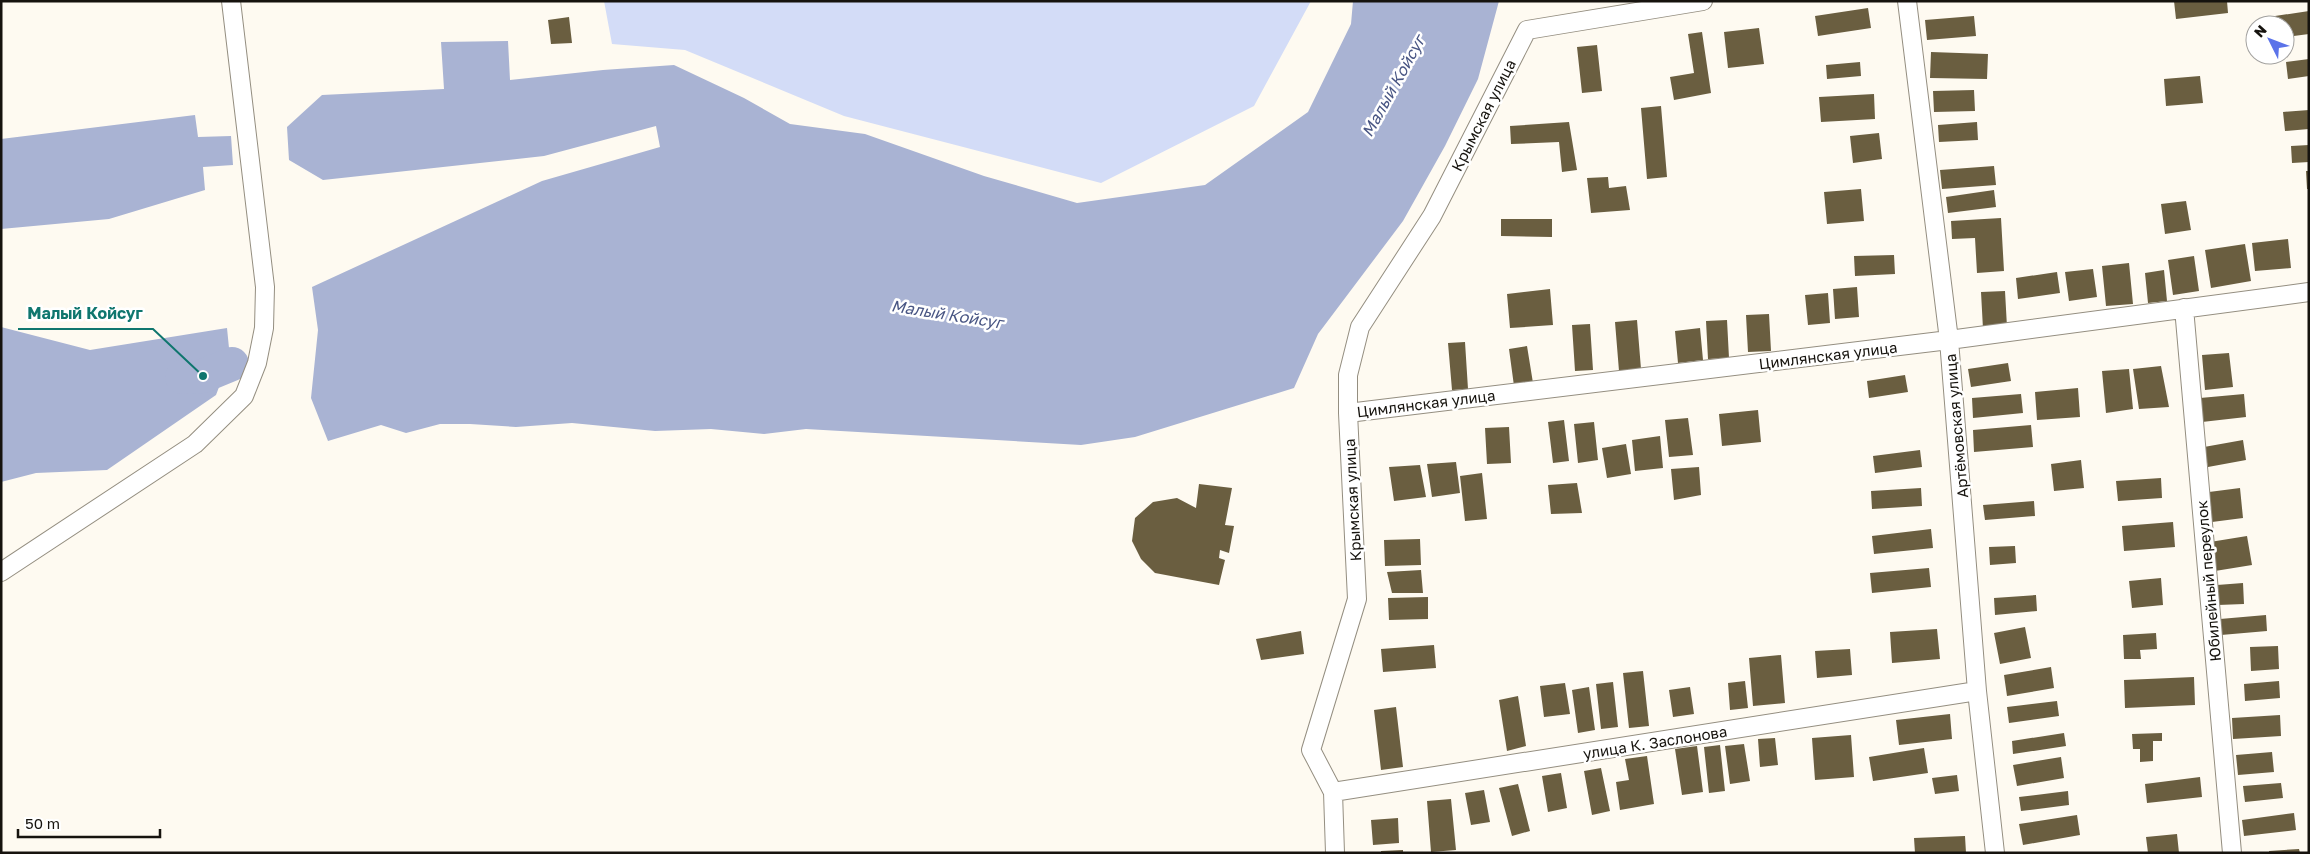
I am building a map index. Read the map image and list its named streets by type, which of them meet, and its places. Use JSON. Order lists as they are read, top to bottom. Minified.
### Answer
{"streets":{"street":["Крымская улица","Цимлянская улица","Артёмовская улица","Юбилейный переулок","улица К. Заслонова"]},"crossings":[["Крымская улица","Цимлянская улица"],["Крымская улица","улица К. Заслонова"],["Цимлянская улица","Артёмовская улица"],["Цимлянская улица","Юбилейный переулок"],["Артёмовская улица","улица К. Заслонова"]],"water":["Малый Койсуг"],"places":["Малый Койсуг"],"scale_bar":"50 m","north":"top left"}
